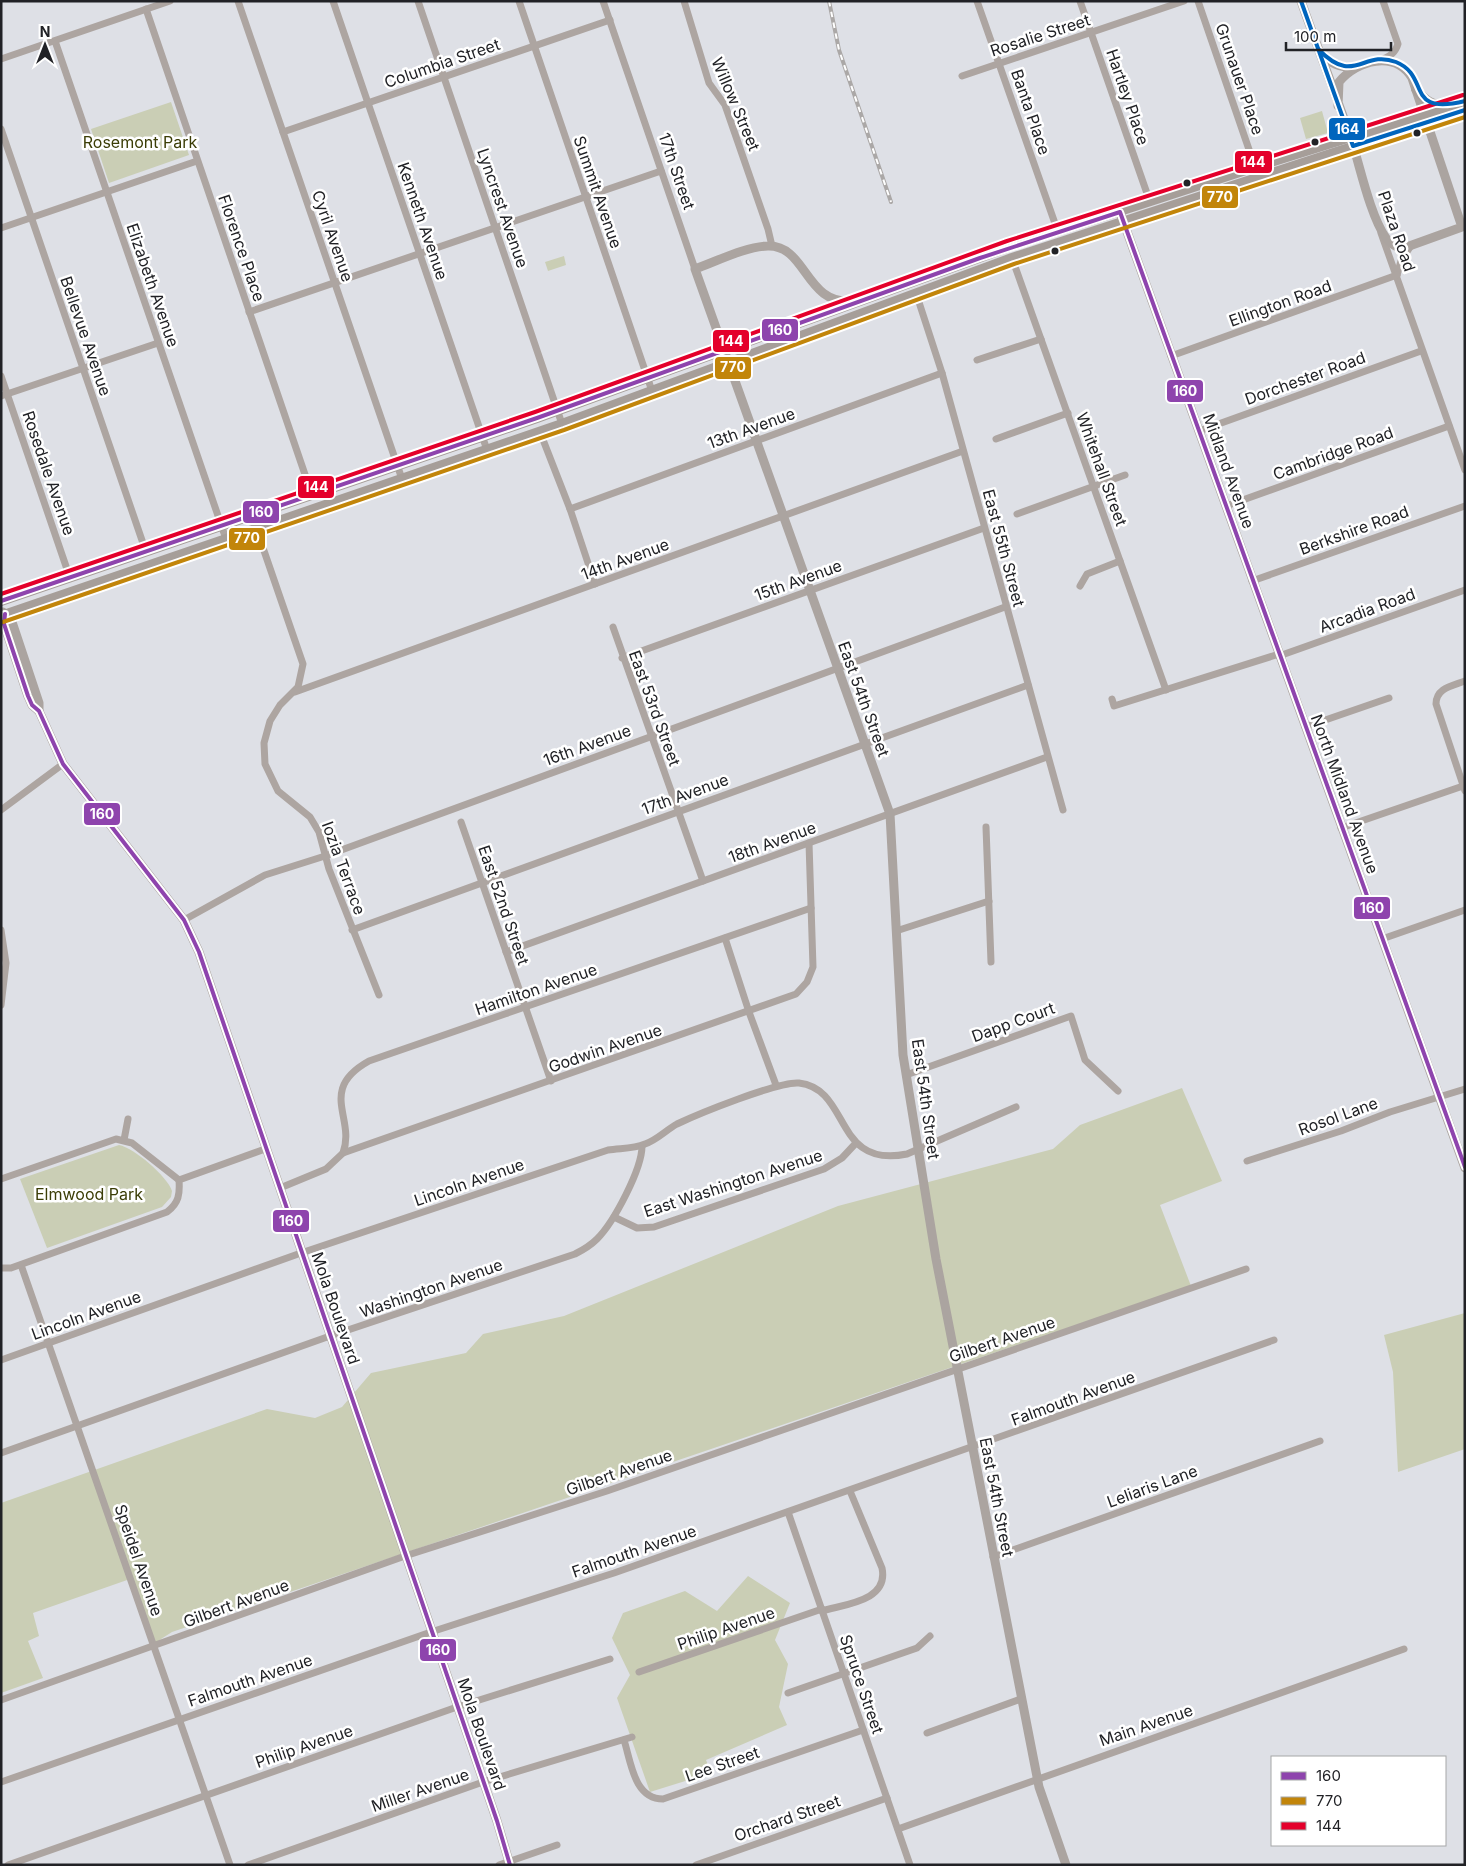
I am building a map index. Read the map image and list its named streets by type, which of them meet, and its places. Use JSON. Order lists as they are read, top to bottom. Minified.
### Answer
{"streets":{"street":["Rosalie Street","Columbia Street","Grunauer Place","Hartley Place","Willow Street","Banta Place","17th Street","Summit Avenue","Lyncrest Avenue","Kenneth Avenue","Plaza Road","Cyril Avenue","Florence Place","Elizabeth Avenue","Ellington Road","Bellevue Avenue","Dorchester Road","13th Avenue","Cambridge Road","Whitehall Street","Midland Avenue","Rosedale Avenue","Berkshire Road","East 55th Street","14th Avenue","15th Avenue","Arcadia Road","East 54th Street","East 53rd Street","16th Avenue","17th Avenue","North Midland Avenue","18th Avenue","Iozia Terrace","East 52nd Street","Hamilton Avenue","Dapp Court","Godwin Avenue","Rosol Lane","Lincoln Avenue","East Washington Avenue","Washington Avenue","Mola Boulevard","Gilbert Avenue","Falmouth Avenue","Leliaris Lane","Speidel Avenue","Philip Avenue","Spruce Street","Main Avenue","Lee Street","Miller Avenue","Orchard Street"]},"crossings":[["Rosalie Street","Hartley Place"],["Rosalie Street","Banta Place"],["Columbia Street","17th Street"],["Columbia Street","Summit Avenue"],["Columbia Street","Lyncrest Avenue"],["Columbia Street","Kenneth Avenue"],["Columbia Street","Cyril Avenue"],["17th Street","East 54th Street"],["Plaza Road","Ellington Road"],["Plaza Road","Dorchester Road"],["Plaza Road","Cambridge Road"],["Ellington Road","Midland Avenue"],["Dorchester Road","Midland Avenue"],["13th Avenue","East 55th Street"],["13th Avenue","East 54th Street"],["Cambridge Road","Midland Avenue"],["Whitehall Street","Arcadia Road"],["Midland Avenue","Berkshire Road"],["Midland Avenue","Arcadia Road"],["Midland Avenue","North Midland Avenue"],["East 55th Street","14th Avenue"],["East 55th Street","15th Avenue"],["East 55th Street","16th Avenue"],["East 55th Street","17th Avenue"],["East 55th Street","18th Avenue"],["14th Avenue","East 54th Street"],["14th Avenue","Iozia Terrace"],["15th Avenue","East 54th Street"],["15th Avenue","East 53rd Street"],["Arcadia Road","North Midland Avenue"],["East 54th Street","16th Avenue"],["East 54th Street","17th Avenue"],["East 54th Street","18th Avenue"],["East 54th Street","Dapp Court"],["East 54th Street","Lincoln Avenue"],["East 54th Street","Gilbert Avenue"],["East 54th Street","Falmouth Avenue"],["East 54th Street","Leliaris Lane"],["East 54th Street","Main Avenue"],["East 53rd Street","16th Avenue"],["East 53rd Street","17th Avenue"],["East 53rd Street","18th Avenue"],["16th Avenue","Iozia Terrace"],["16th Avenue","Mola Boulevard"],["17th Avenue","Iozia Terrace"],["17th Avenue","East 52nd Street"],["North Midland Avenue","Rosol Lane"],["18th Avenue","East 52nd Street"],["18th Avenue","Godwin Avenue"],["East 52nd Street","Hamilton Avenue"],["East 52nd Street","Godwin Avenue"],["Hamilton Avenue","Godwin Avenue"],["Godwin Avenue","Mola Boulevard"],["Lincoln Avenue","East Washington Avenue"],["Lincoln Avenue","Washington Avenue"],["Lincoln Avenue","Mola Boulevard"],["Lincoln Avenue","Speidel Avenue"],["East Washington Avenue","Washington Avenue"],["Washington Avenue","Mola Boulevard"],["Washington Avenue","Speidel Avenue"],["Mola Boulevard","Gilbert Avenue"],["Mola Boulevard","Falmouth Avenue"],["Mola Boulevard","Philip Avenue"],["Mola Boulevard","Miller Avenue"],["Gilbert Avenue","Speidel Avenue"],["Falmouth Avenue","Speidel Avenue"],["Falmouth Avenue","Philip Avenue"],["Falmouth Avenue","Spruce Street"],["Speidel Avenue","Philip Avenue"],["Philip Avenue","Spruce Street"],["Spruce Street","Main Avenue"],["Spruce Street","Lee Street"],["Spruce Street","Orchard Street"],["Lee Street","Miller Avenue"]],"parks":["Rosemont Park","Elmwood Park"],"lines":["transit line 164","transit line 144","transit line 770","transit line 160"],"legend":["160","770","144"],"scale_bar":"100 m","north":"top"}
